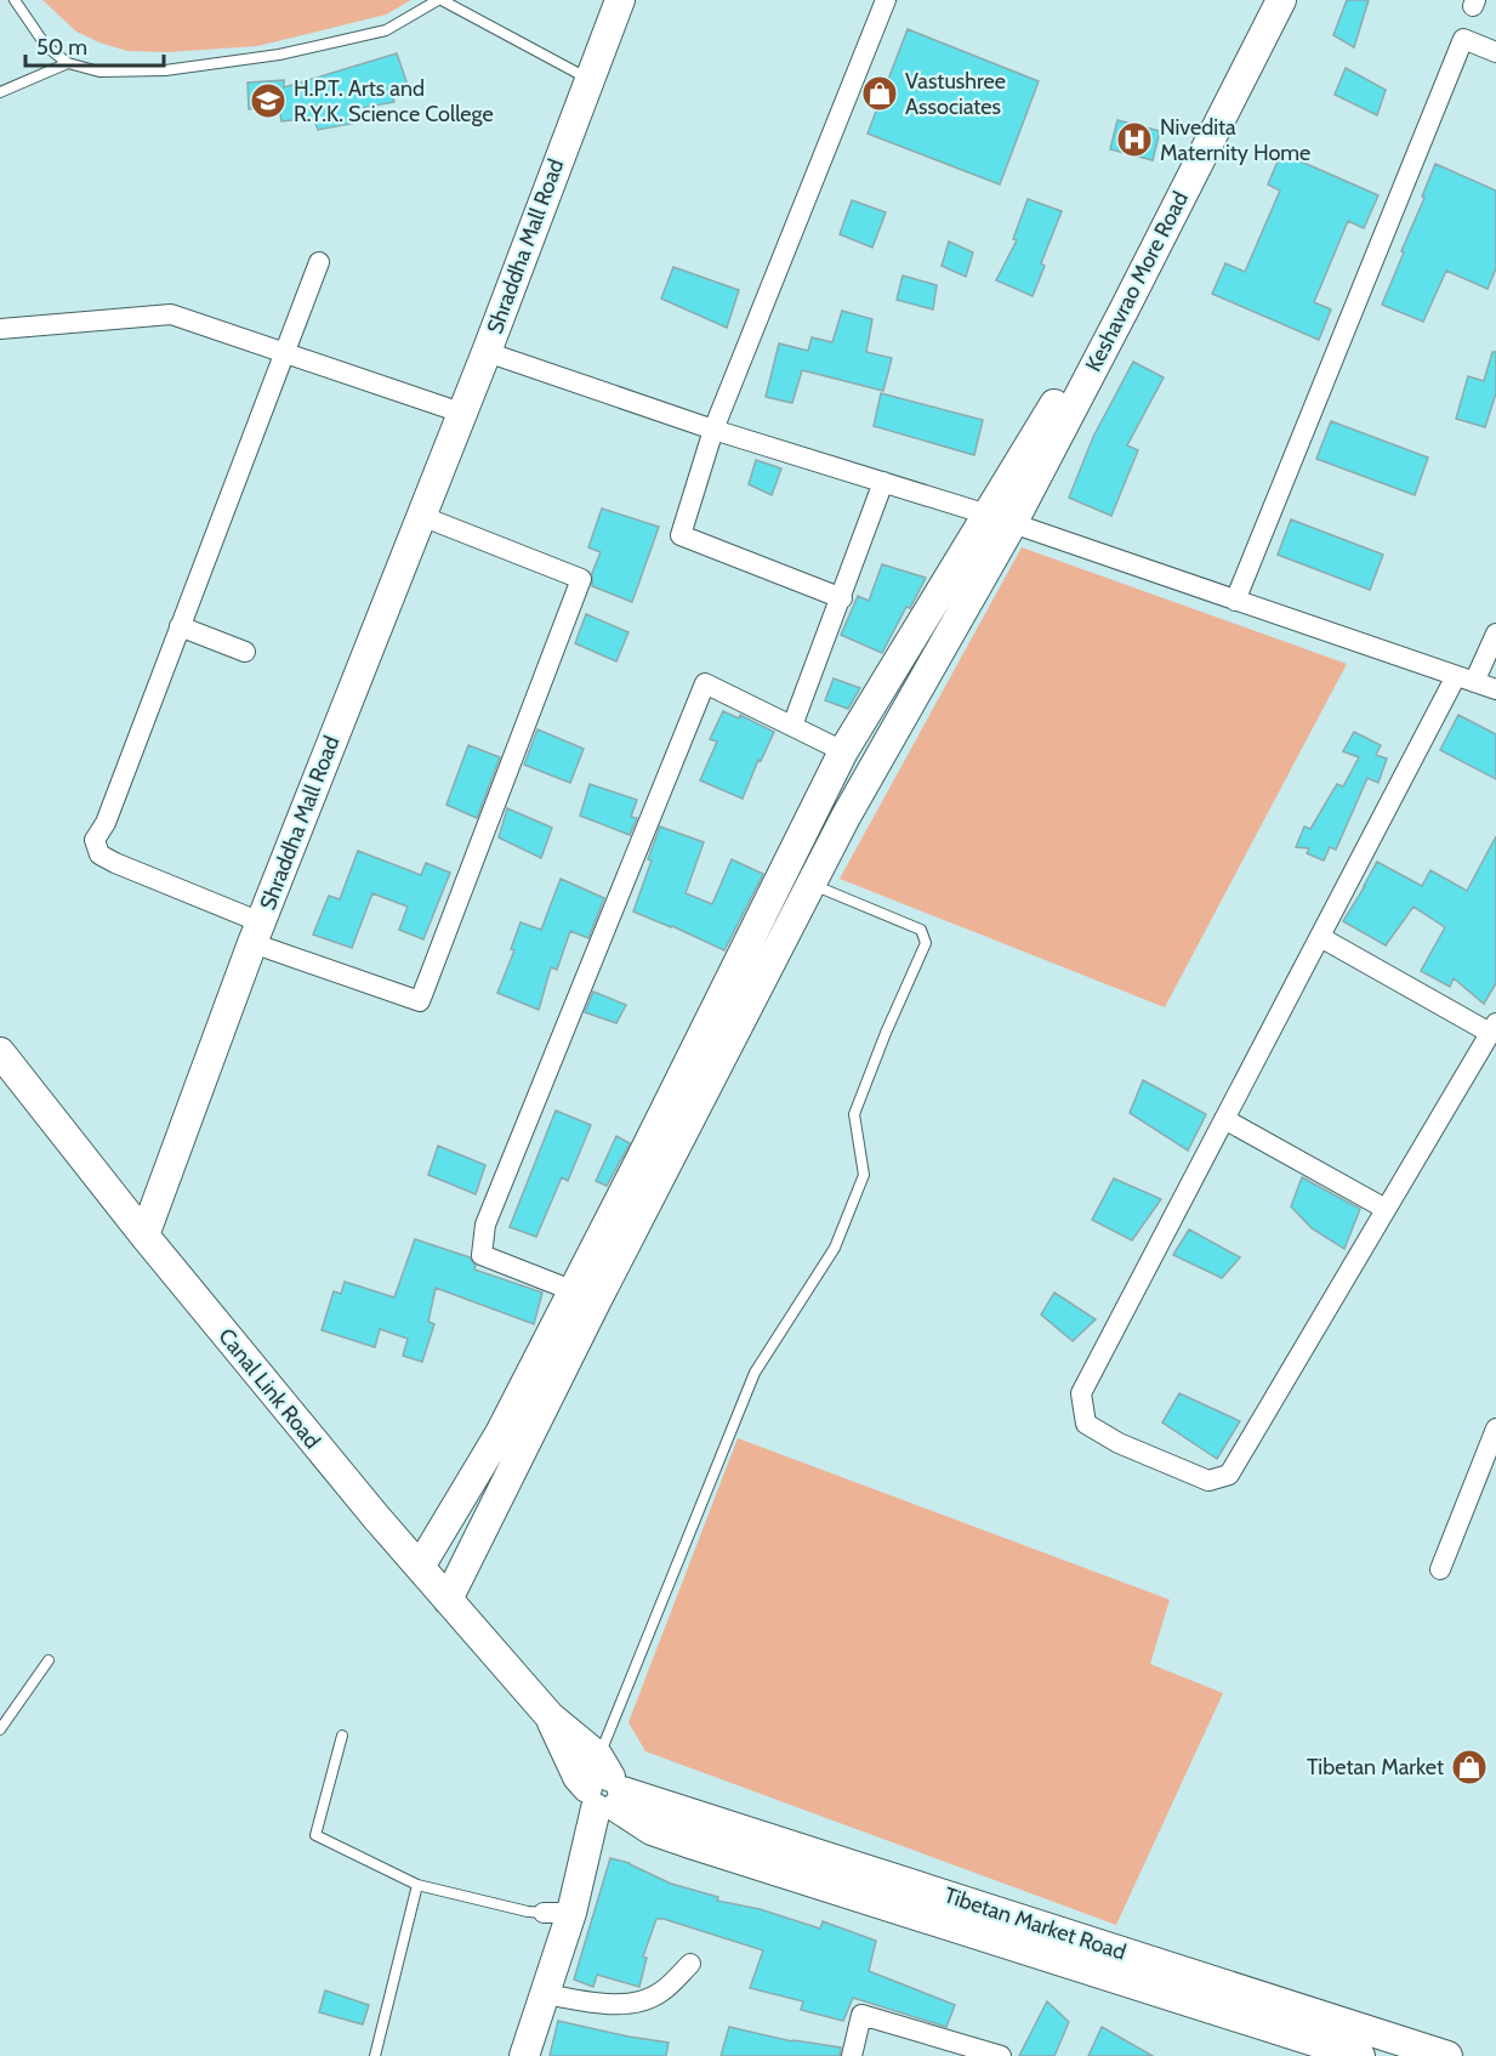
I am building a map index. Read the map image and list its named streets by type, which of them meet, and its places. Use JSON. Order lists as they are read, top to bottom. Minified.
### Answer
{"streets":{"street":["Shraddha Mall Road","Keshavrao More Road","Canal Link Road","Tibetan Market Road"]},"crossings":[["Shraddha Mall Road","Keshavrao More Road"],["Shraddha Mall Road","Canal Link Road"],["Canal Link Road","Tibetan Market Road"]],"places":{"shop":["Vastushree Associates","Tibetan Market"],"school or university":["H.P.T. Arts and R.Y.K. Science College"],"hospital":["Nivedita Maternity Home"]},"scale_bar":"50 m"}
